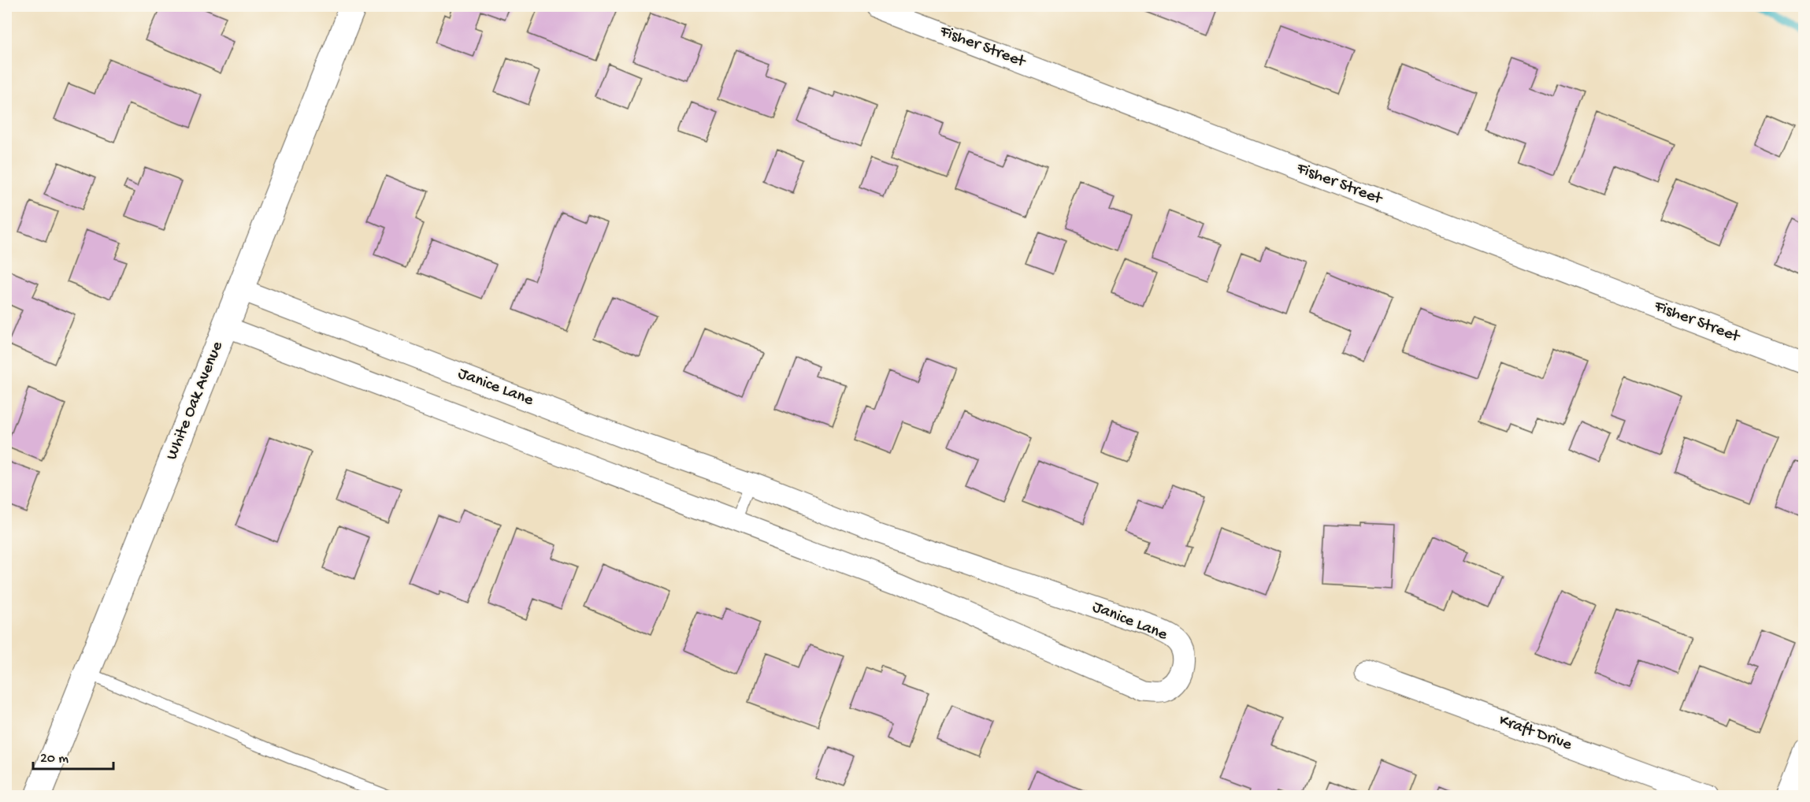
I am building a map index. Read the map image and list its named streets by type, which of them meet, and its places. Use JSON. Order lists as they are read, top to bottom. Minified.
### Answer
{"streets":{"street":["Fisher Street","Janice Lane","White Oak Avenue","Kraft Drive"]},"crossings":[["Janice Lane","White Oak Avenue"]],"scale_bar":"20 m"}
